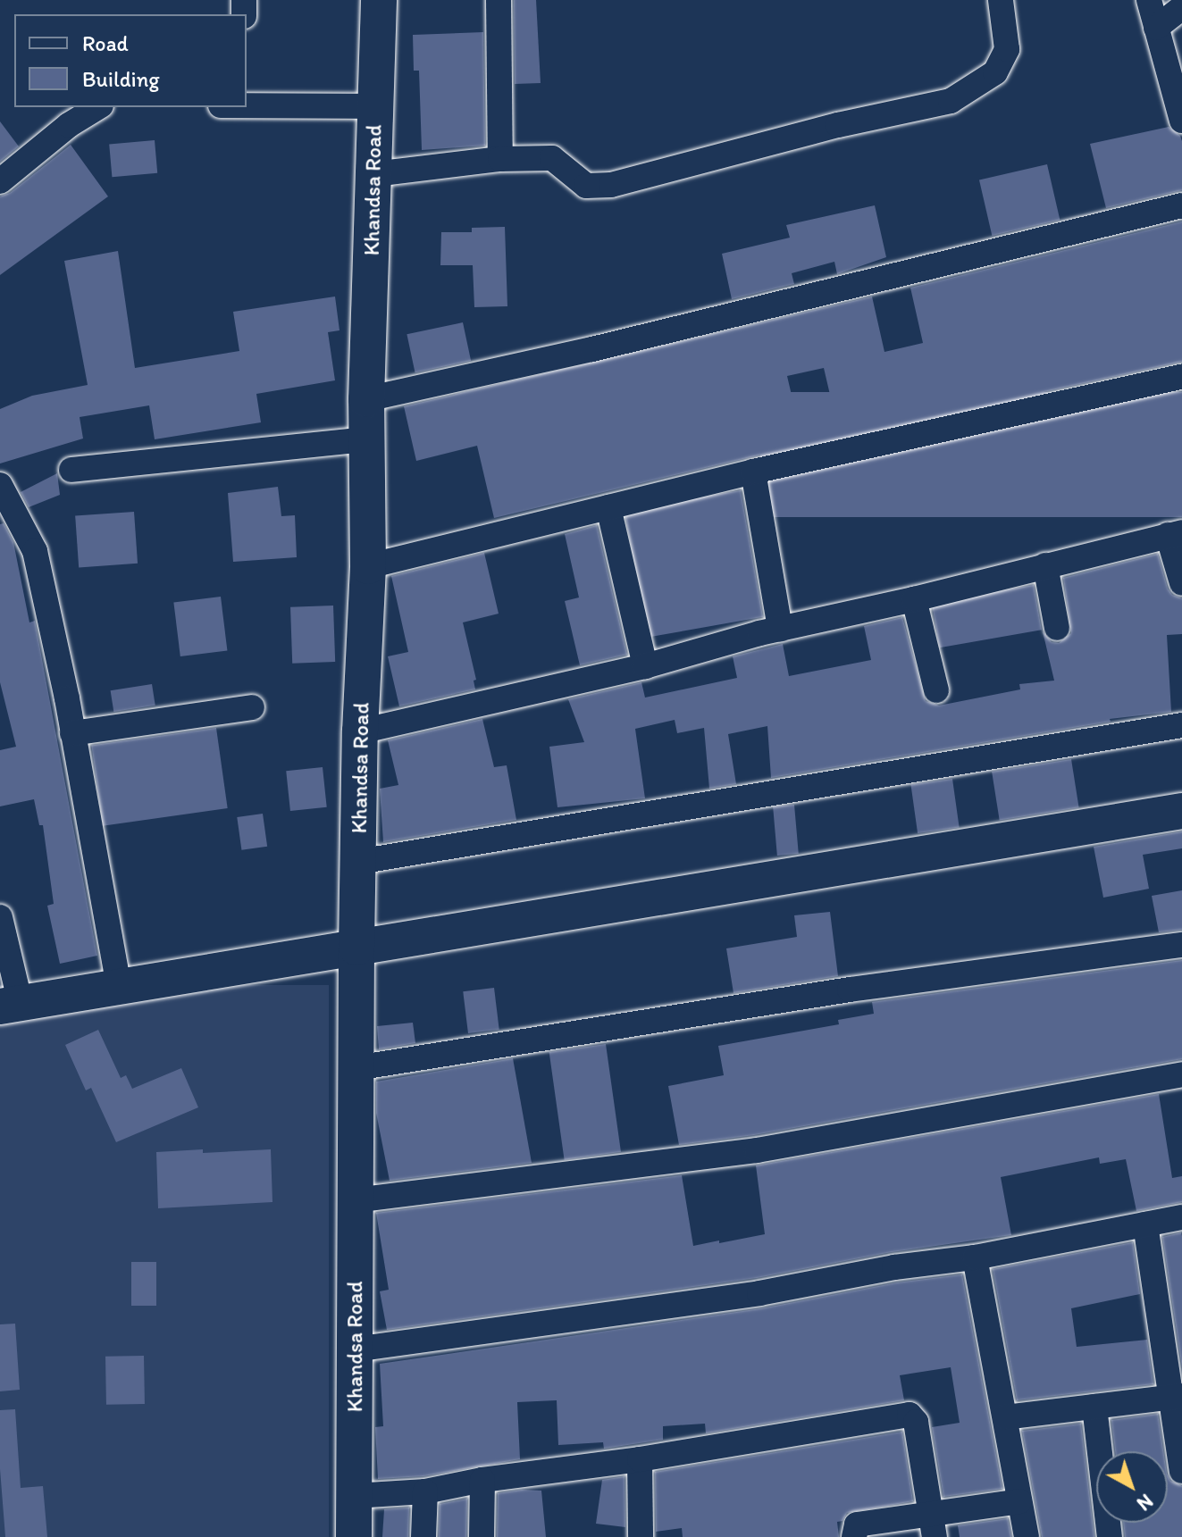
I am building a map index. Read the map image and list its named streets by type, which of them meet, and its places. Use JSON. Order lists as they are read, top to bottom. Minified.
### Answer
{"streets":{"street":["Khandsa Road"]},"legend":["Road","Building"],"north":"bottom right"}
